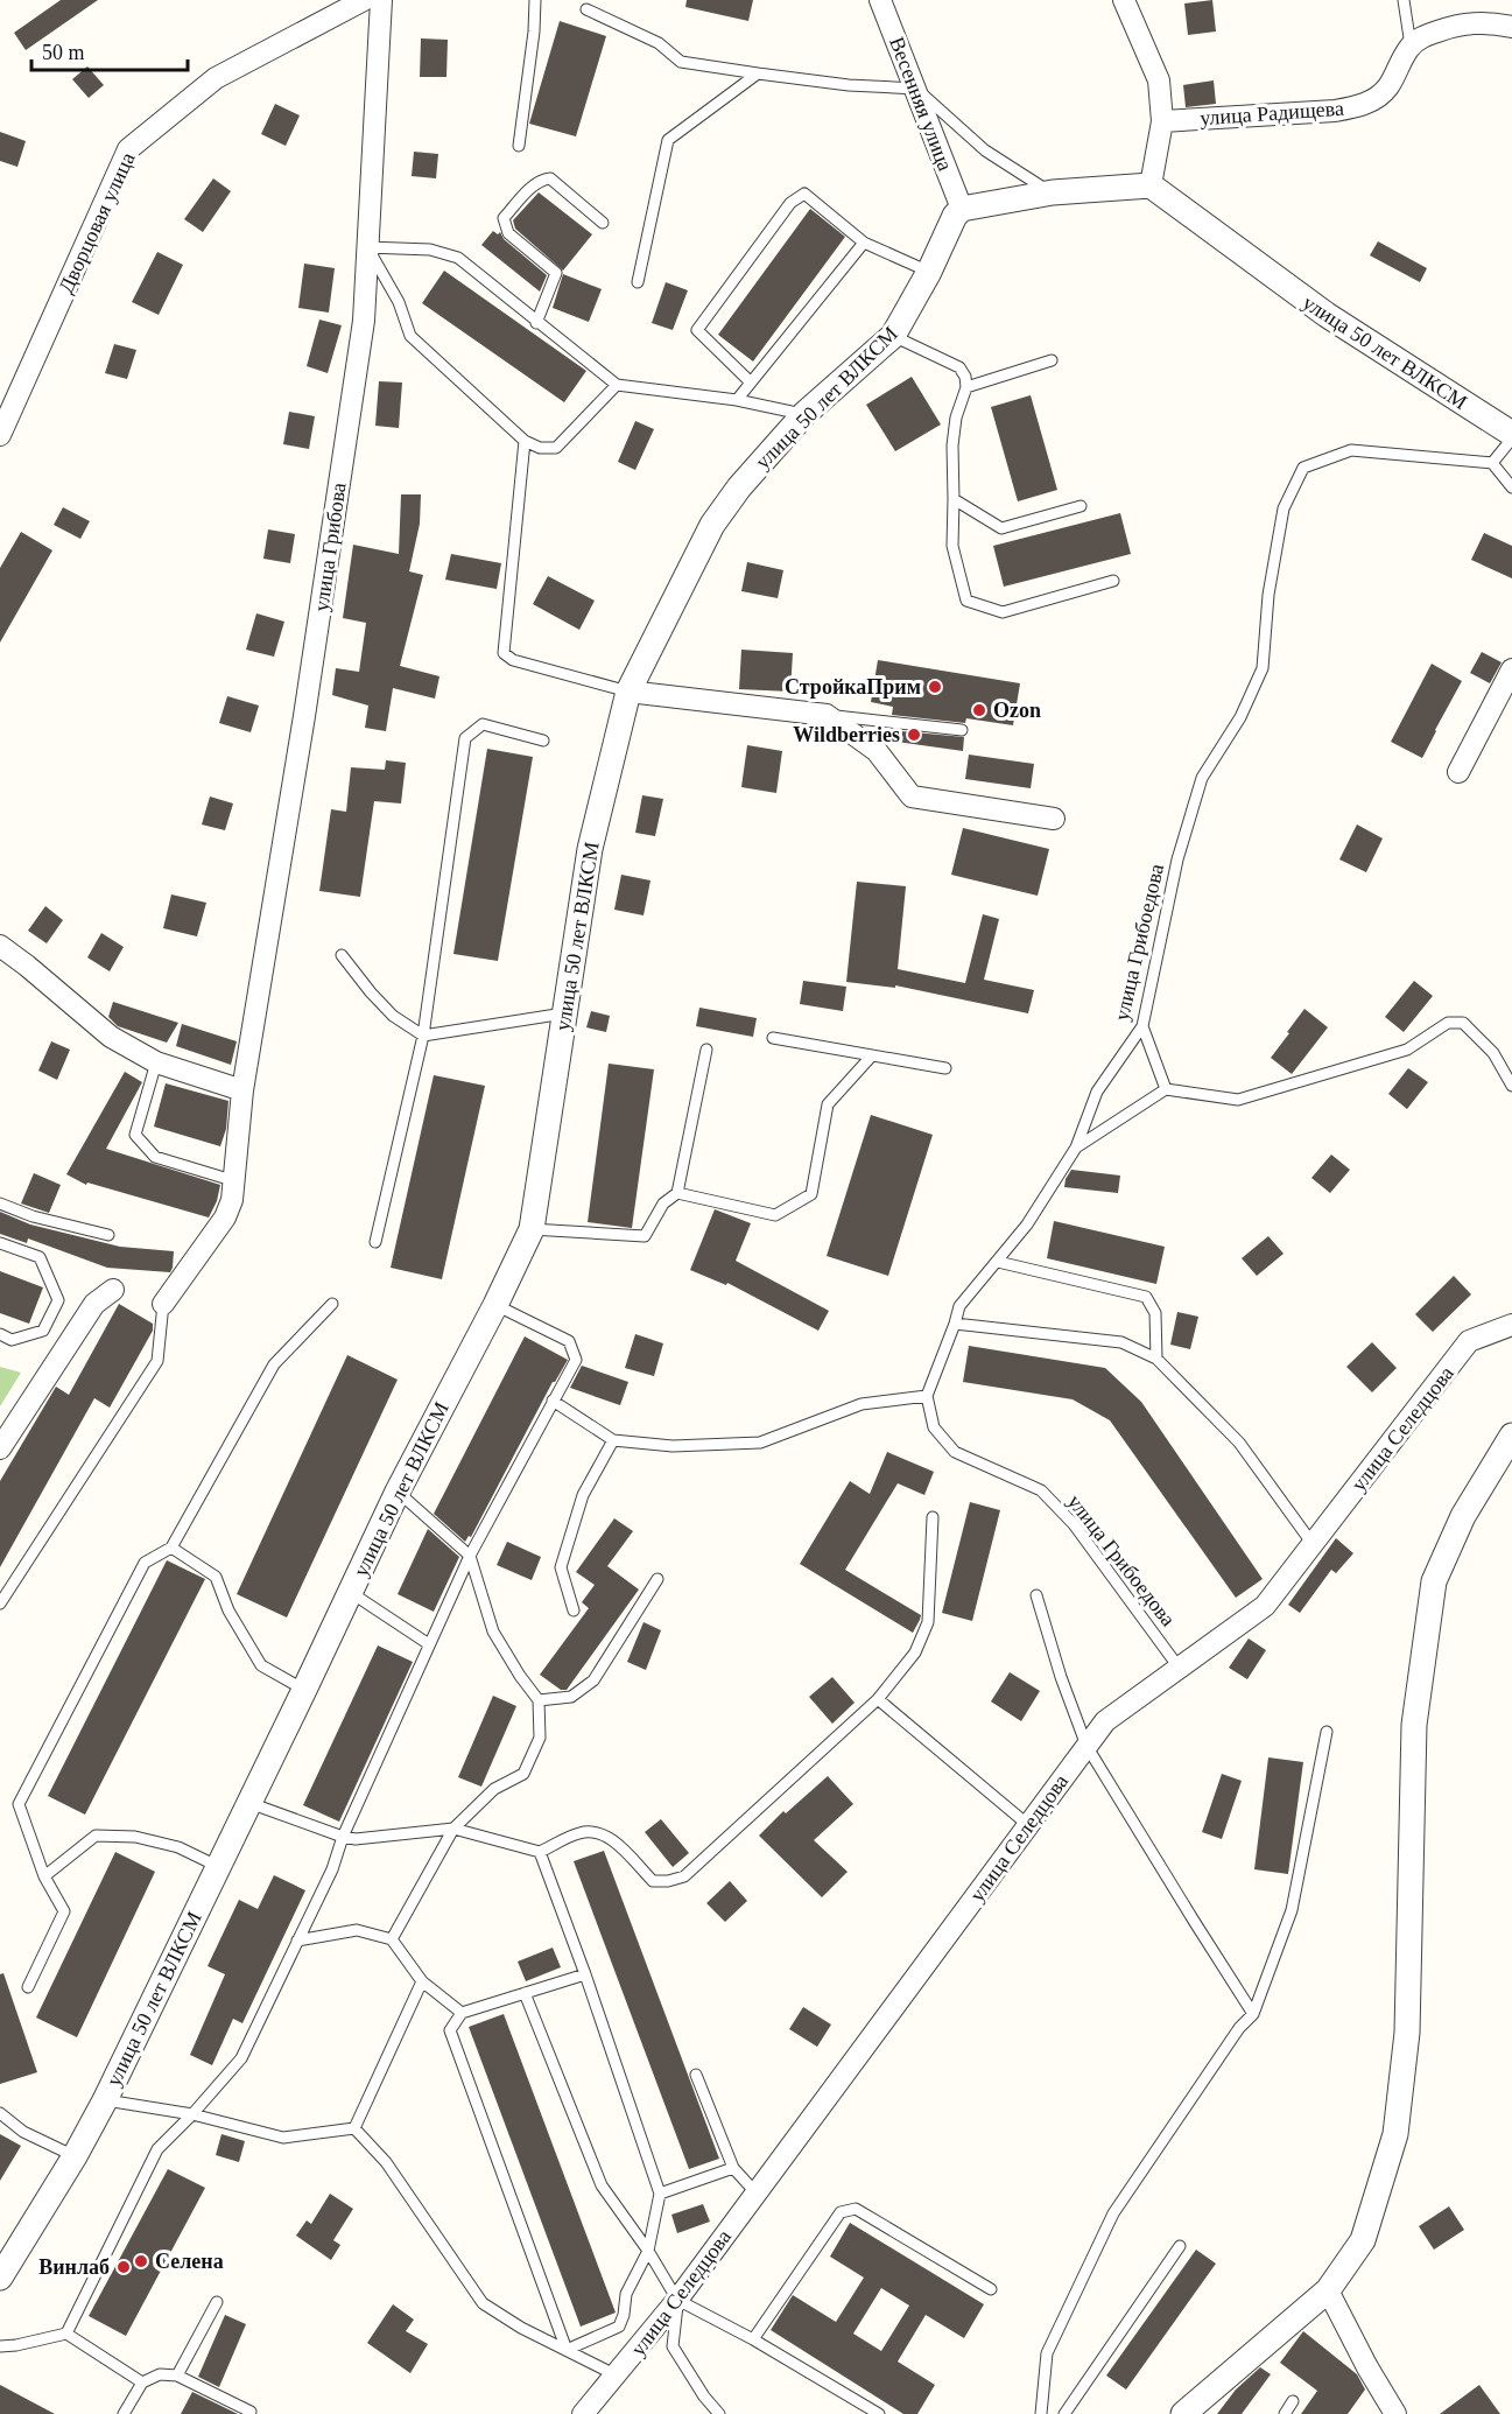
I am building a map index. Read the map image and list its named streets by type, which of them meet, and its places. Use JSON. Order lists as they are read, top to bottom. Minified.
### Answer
{"streets":{"street":["Весенняя улица","улица Радищева","Дворцовая улица","улица 50 лет ВЛКСМ","улица Грибова","улица Селедцова"],"lane":["улица Грибоедова"]},"crossings":[["Весенняя улица","улица 50 лет ВЛКСМ"],["улица Грибоедова","улица Селедцова"]],"places":["СтройкаПрим","Ozon","Wildberries","Селена","Винлаб"],"scale_bar":"50 m"}
